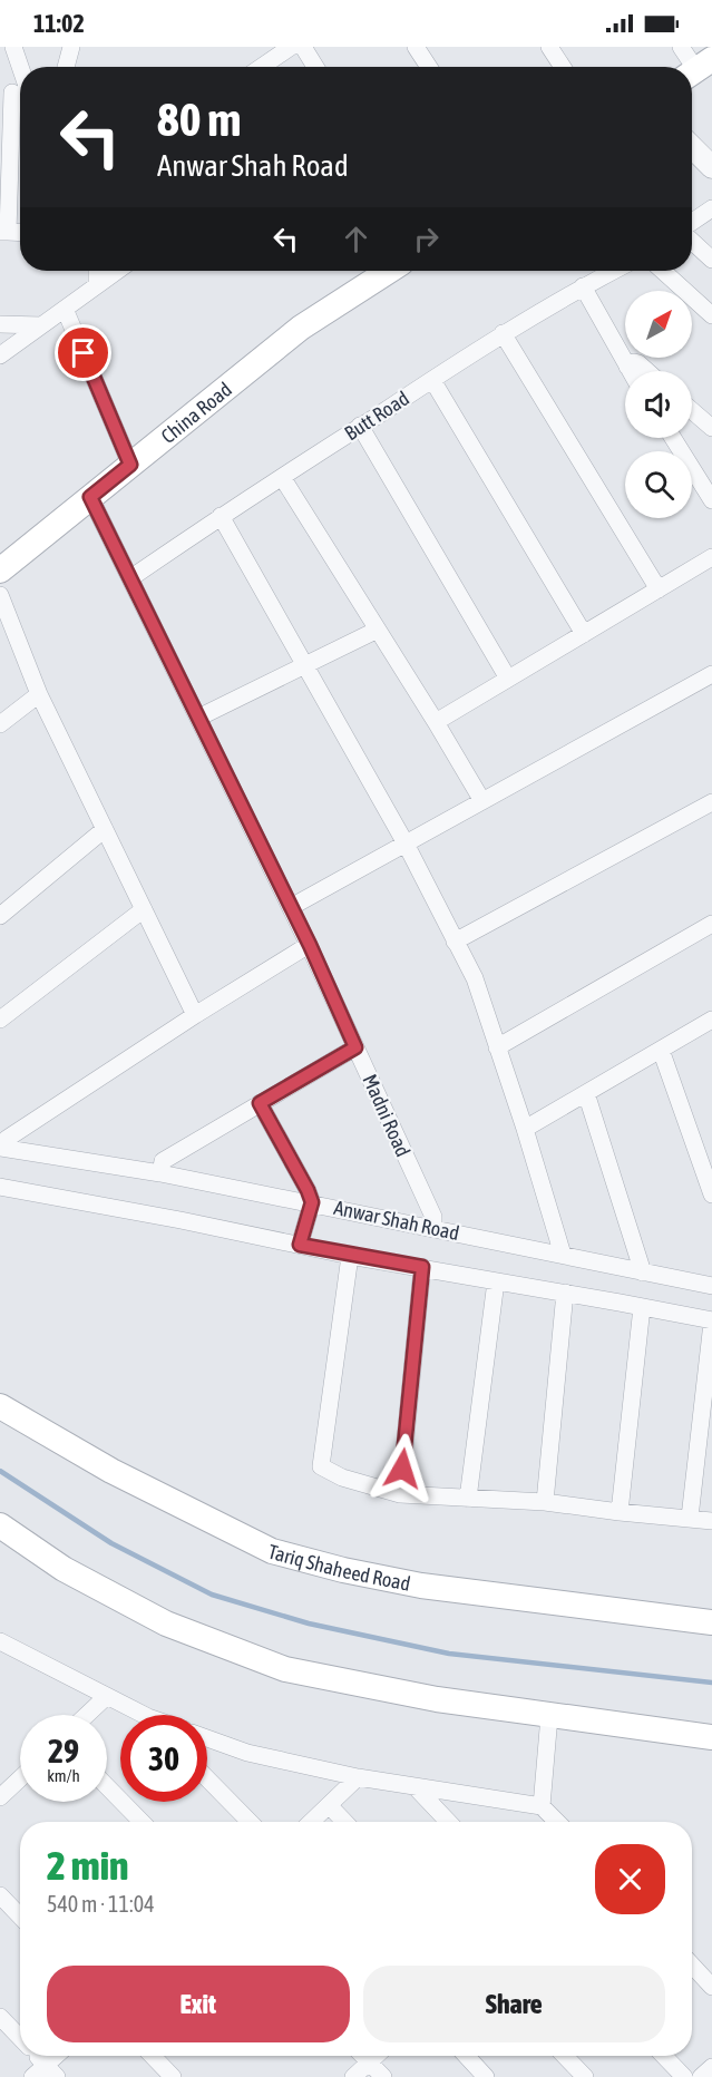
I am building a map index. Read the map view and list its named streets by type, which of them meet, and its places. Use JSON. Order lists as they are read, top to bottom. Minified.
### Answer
{"streets":{"main road":["China Road","Tariq Shaheed Road"],"street":["Butt Road","Madni Road","Anwar Shah Road"]},"crossings":[["China Road","Madni Road"],["Butt Road","Madni Road"],["Madni Road","Anwar Shah Road"]],"north":"top right","page":{"status":"11:02","turn":["80 m","Anwar Shah Road"],"speed":"29 km/h","limit":"30","heading":["2 min","540 m · 11:04"],"buttons":["Exit","Share"]}}
